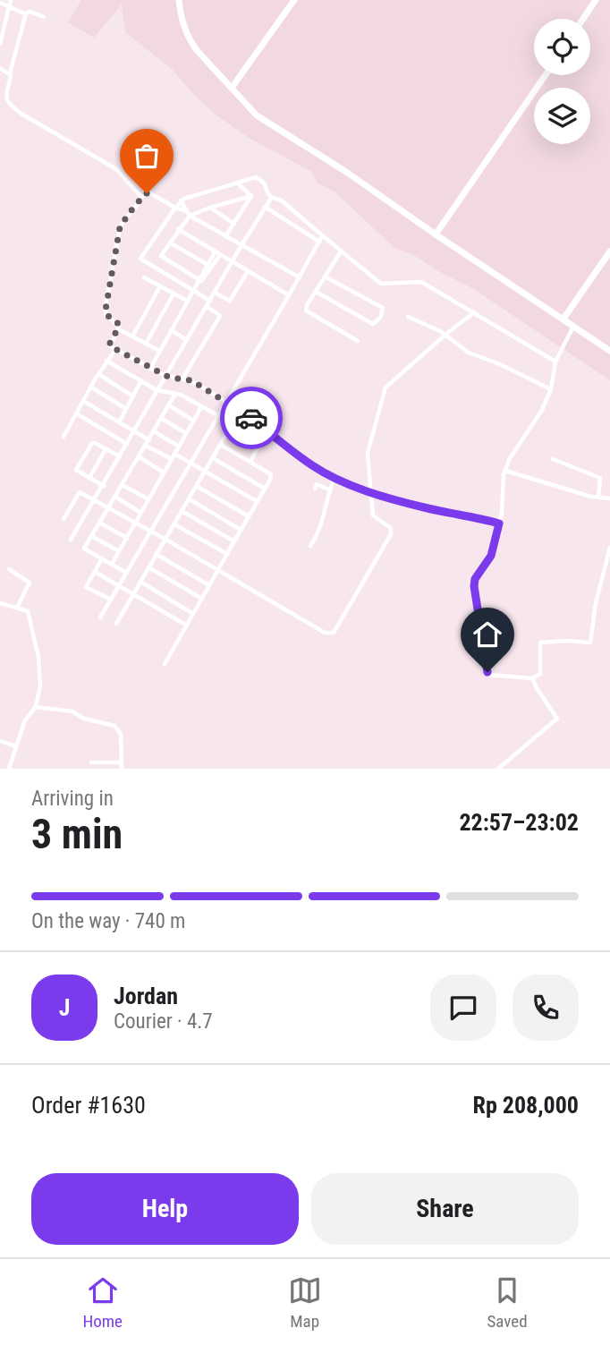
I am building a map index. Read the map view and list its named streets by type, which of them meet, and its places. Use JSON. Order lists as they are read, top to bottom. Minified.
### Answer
{"page":{"heading":["3 min","Arriving in","22:57–23:02"],"panel":["Jordan","Courier · 4.7","Order #1630","Rp 208,000"],"bar":"On the way · 740 m","round":"J","buttons":["Help","Share"],"tabs":["Home","Map","Saved"]}}
